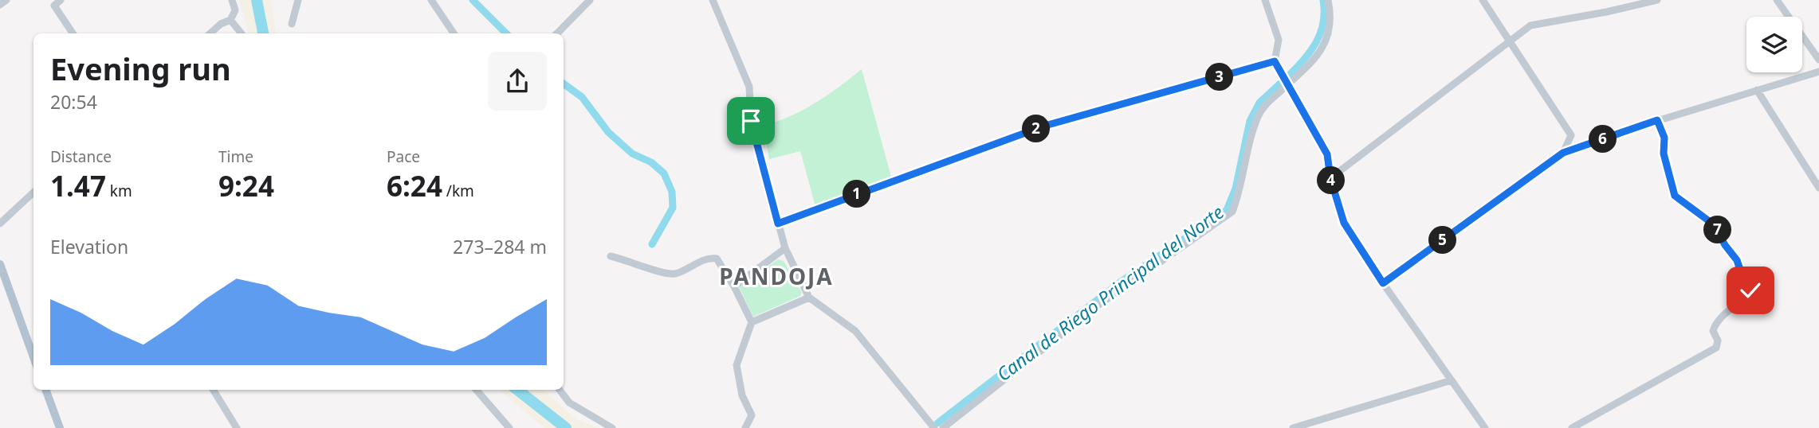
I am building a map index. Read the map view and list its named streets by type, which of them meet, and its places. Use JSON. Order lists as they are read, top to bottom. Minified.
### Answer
{"districts":["PANDOJA"],"water":["Canal de Riego Principal del Norte"],"page":{"heading":["Evening run","20:54"],"pins":["3","2","6","4","1","7","5"],"stats":[["Distance","1.47 km"],["Time","9:24"],["Pace","6:24 /km"]],"chart":["Elevation","273–284 m"]}}
